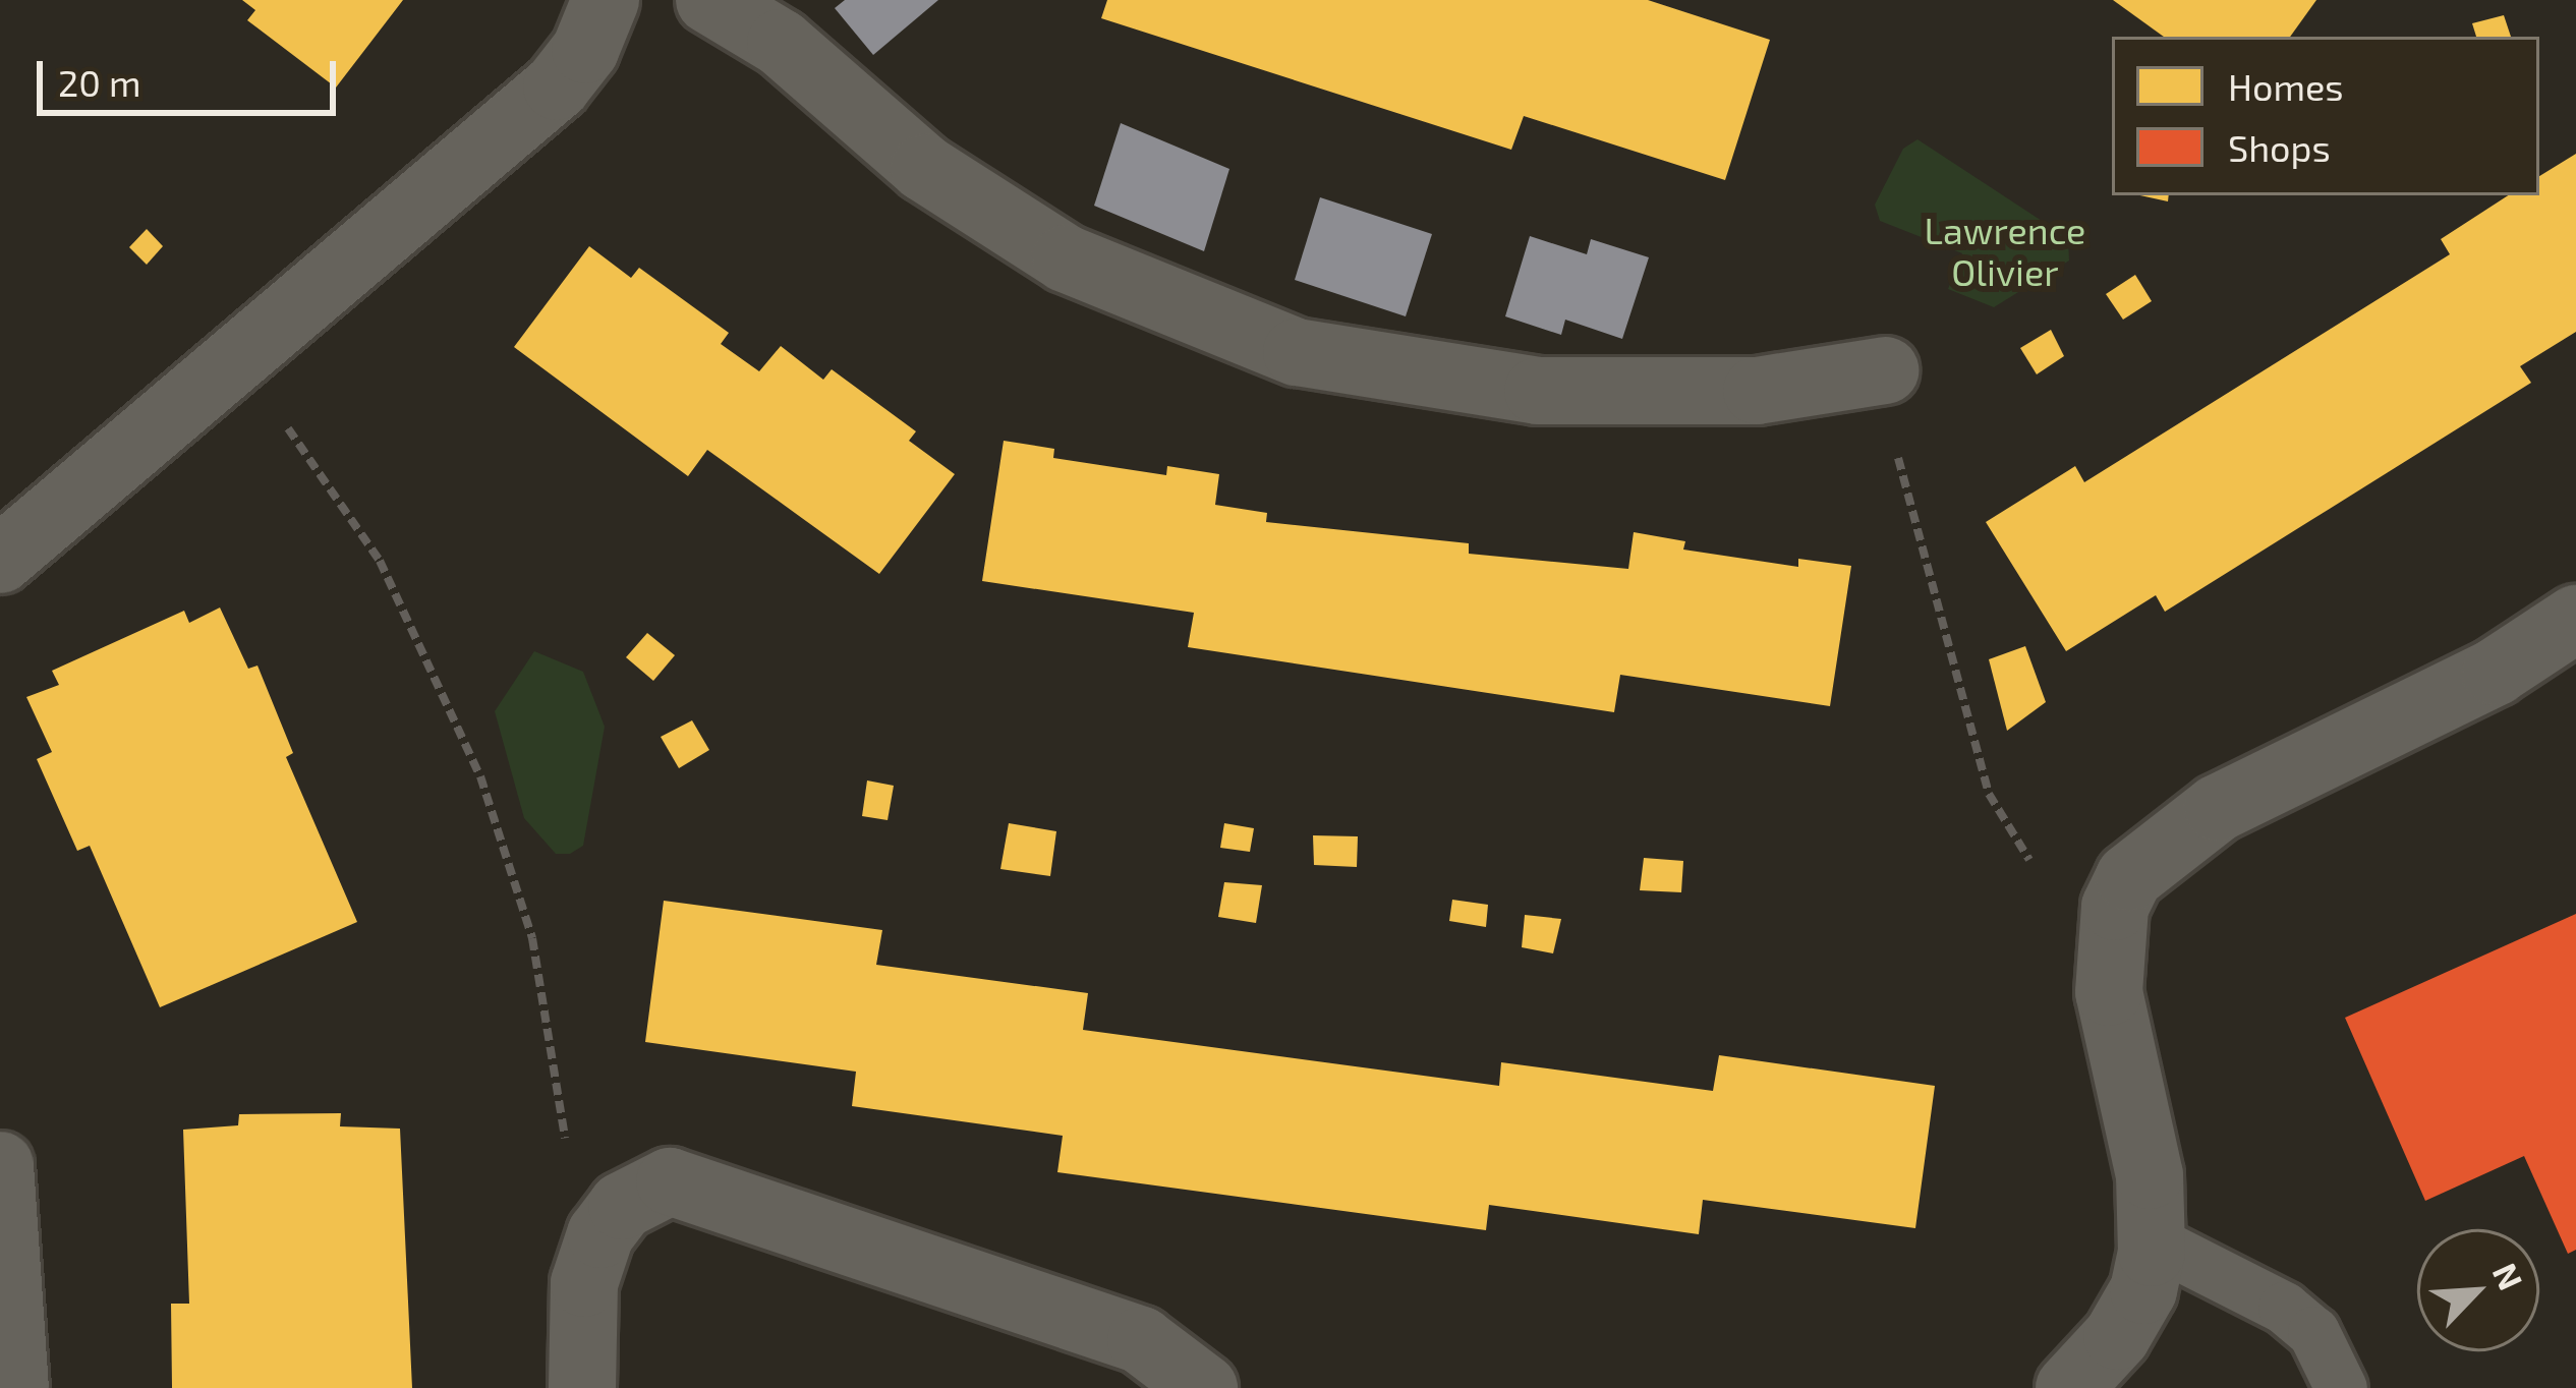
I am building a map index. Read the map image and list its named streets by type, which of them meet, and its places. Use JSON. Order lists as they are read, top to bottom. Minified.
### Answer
{"parks":["Lawrence Olivier"],"legend":["Homes","Shops"],"scale_bar":"20 m","north":"top right"}
